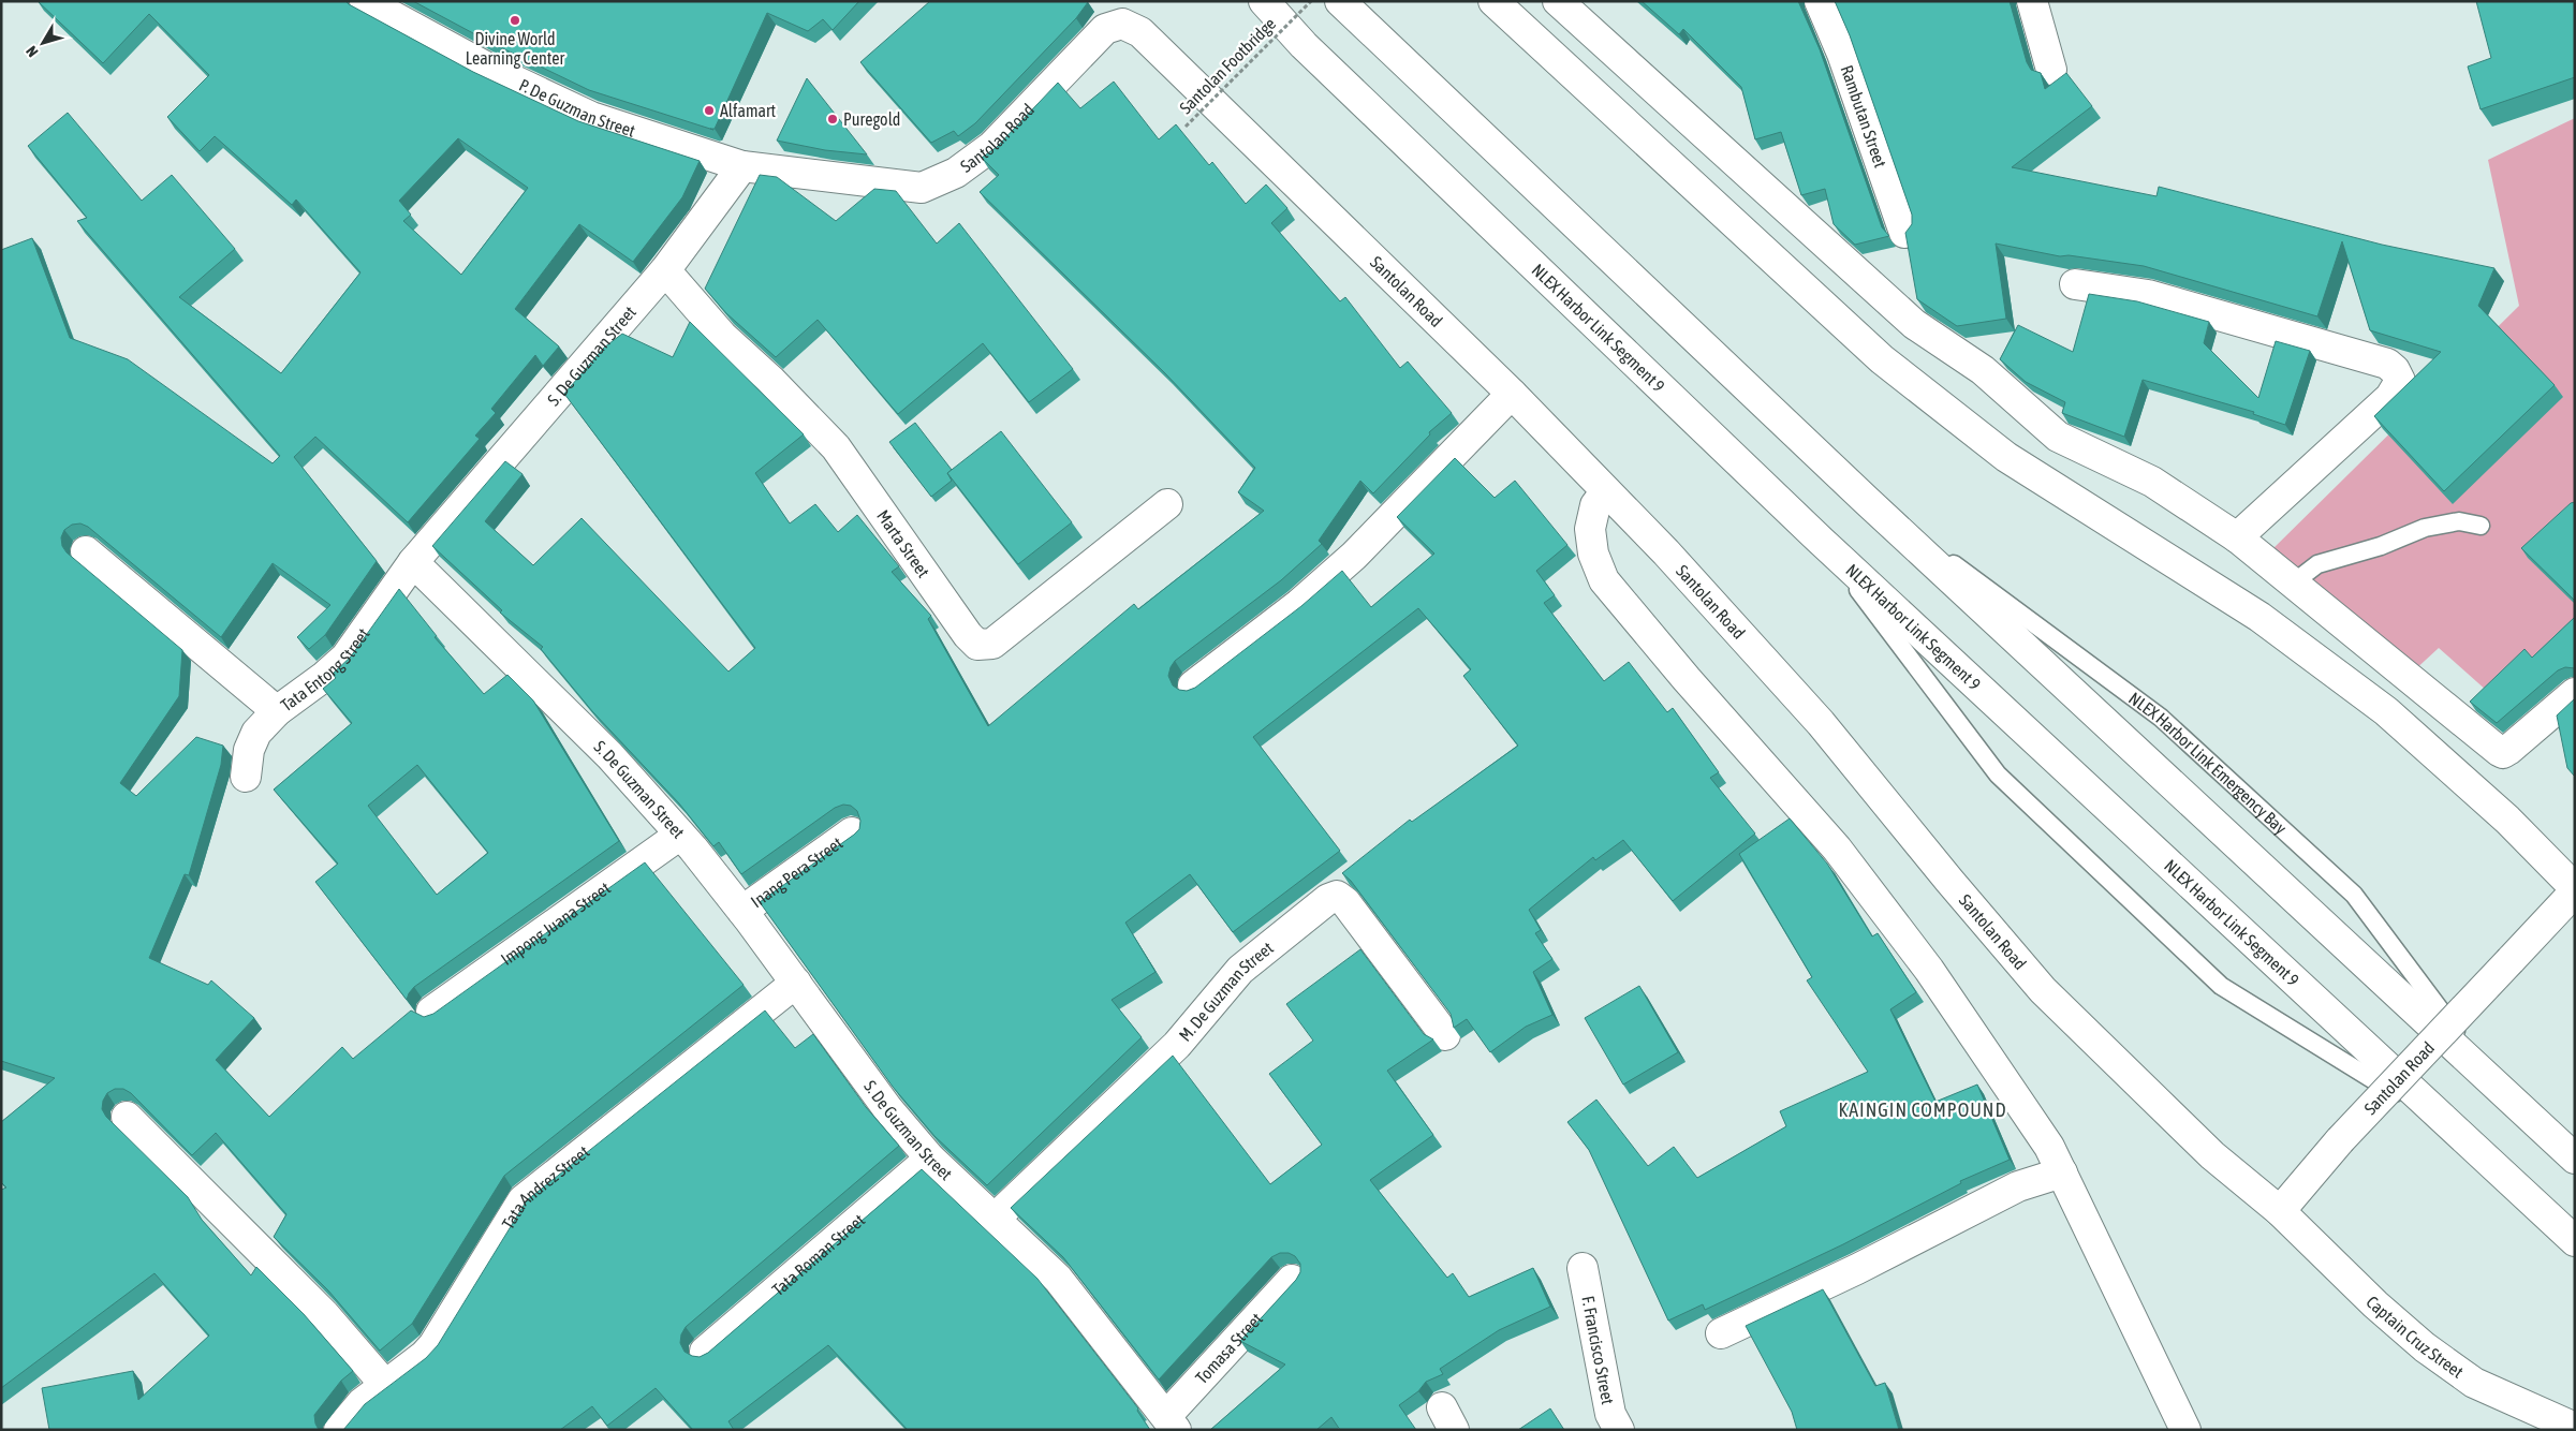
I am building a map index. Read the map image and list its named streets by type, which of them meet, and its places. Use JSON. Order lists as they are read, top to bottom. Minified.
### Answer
{"streets":{"main road":["P. De Guzman Street","Rambutan Street","Santolan Road","NLEX Harbor Link Segment 9","S. De Guzman Street","Marta Street","Tata Entong Street","Inang Pera Street","Impong Juana Street","M. De Guzman Street","Tata Andrez Street","Tata Roman Street","Captain Cruz Street","Tomasa Street","F. Francisco Street"],"lane":["NLEX Harbor Link Emergency Bay"],"path":["Santolan Footbridge"]},"crossings":[["P. De Guzman Street","Santolan Road"],["P. De Guzman Street","S. De Guzman Street"],["Santolan Road","S. De Guzman Street"],["Santolan Road","Captain Cruz Street"],["S. De Guzman Street","Marta Street"],["S. De Guzman Street","Tata Entong Street"],["S. De Guzman Street","Inang Pera Street"],["S. De Guzman Street","Impong Juana Street"],["S. De Guzman Street","M. De Guzman Street"],["S. De Guzman Street","Tata Andrez Street"],["S. De Guzman Street","Tata Roman Street"],["S. De Guzman Street","Tomasa Street"]],"districts":["KAINGIN COMPOUND"],"places":["Divine World Learning Center","Alfamart","Puregold"],"north":"bottom left"}
